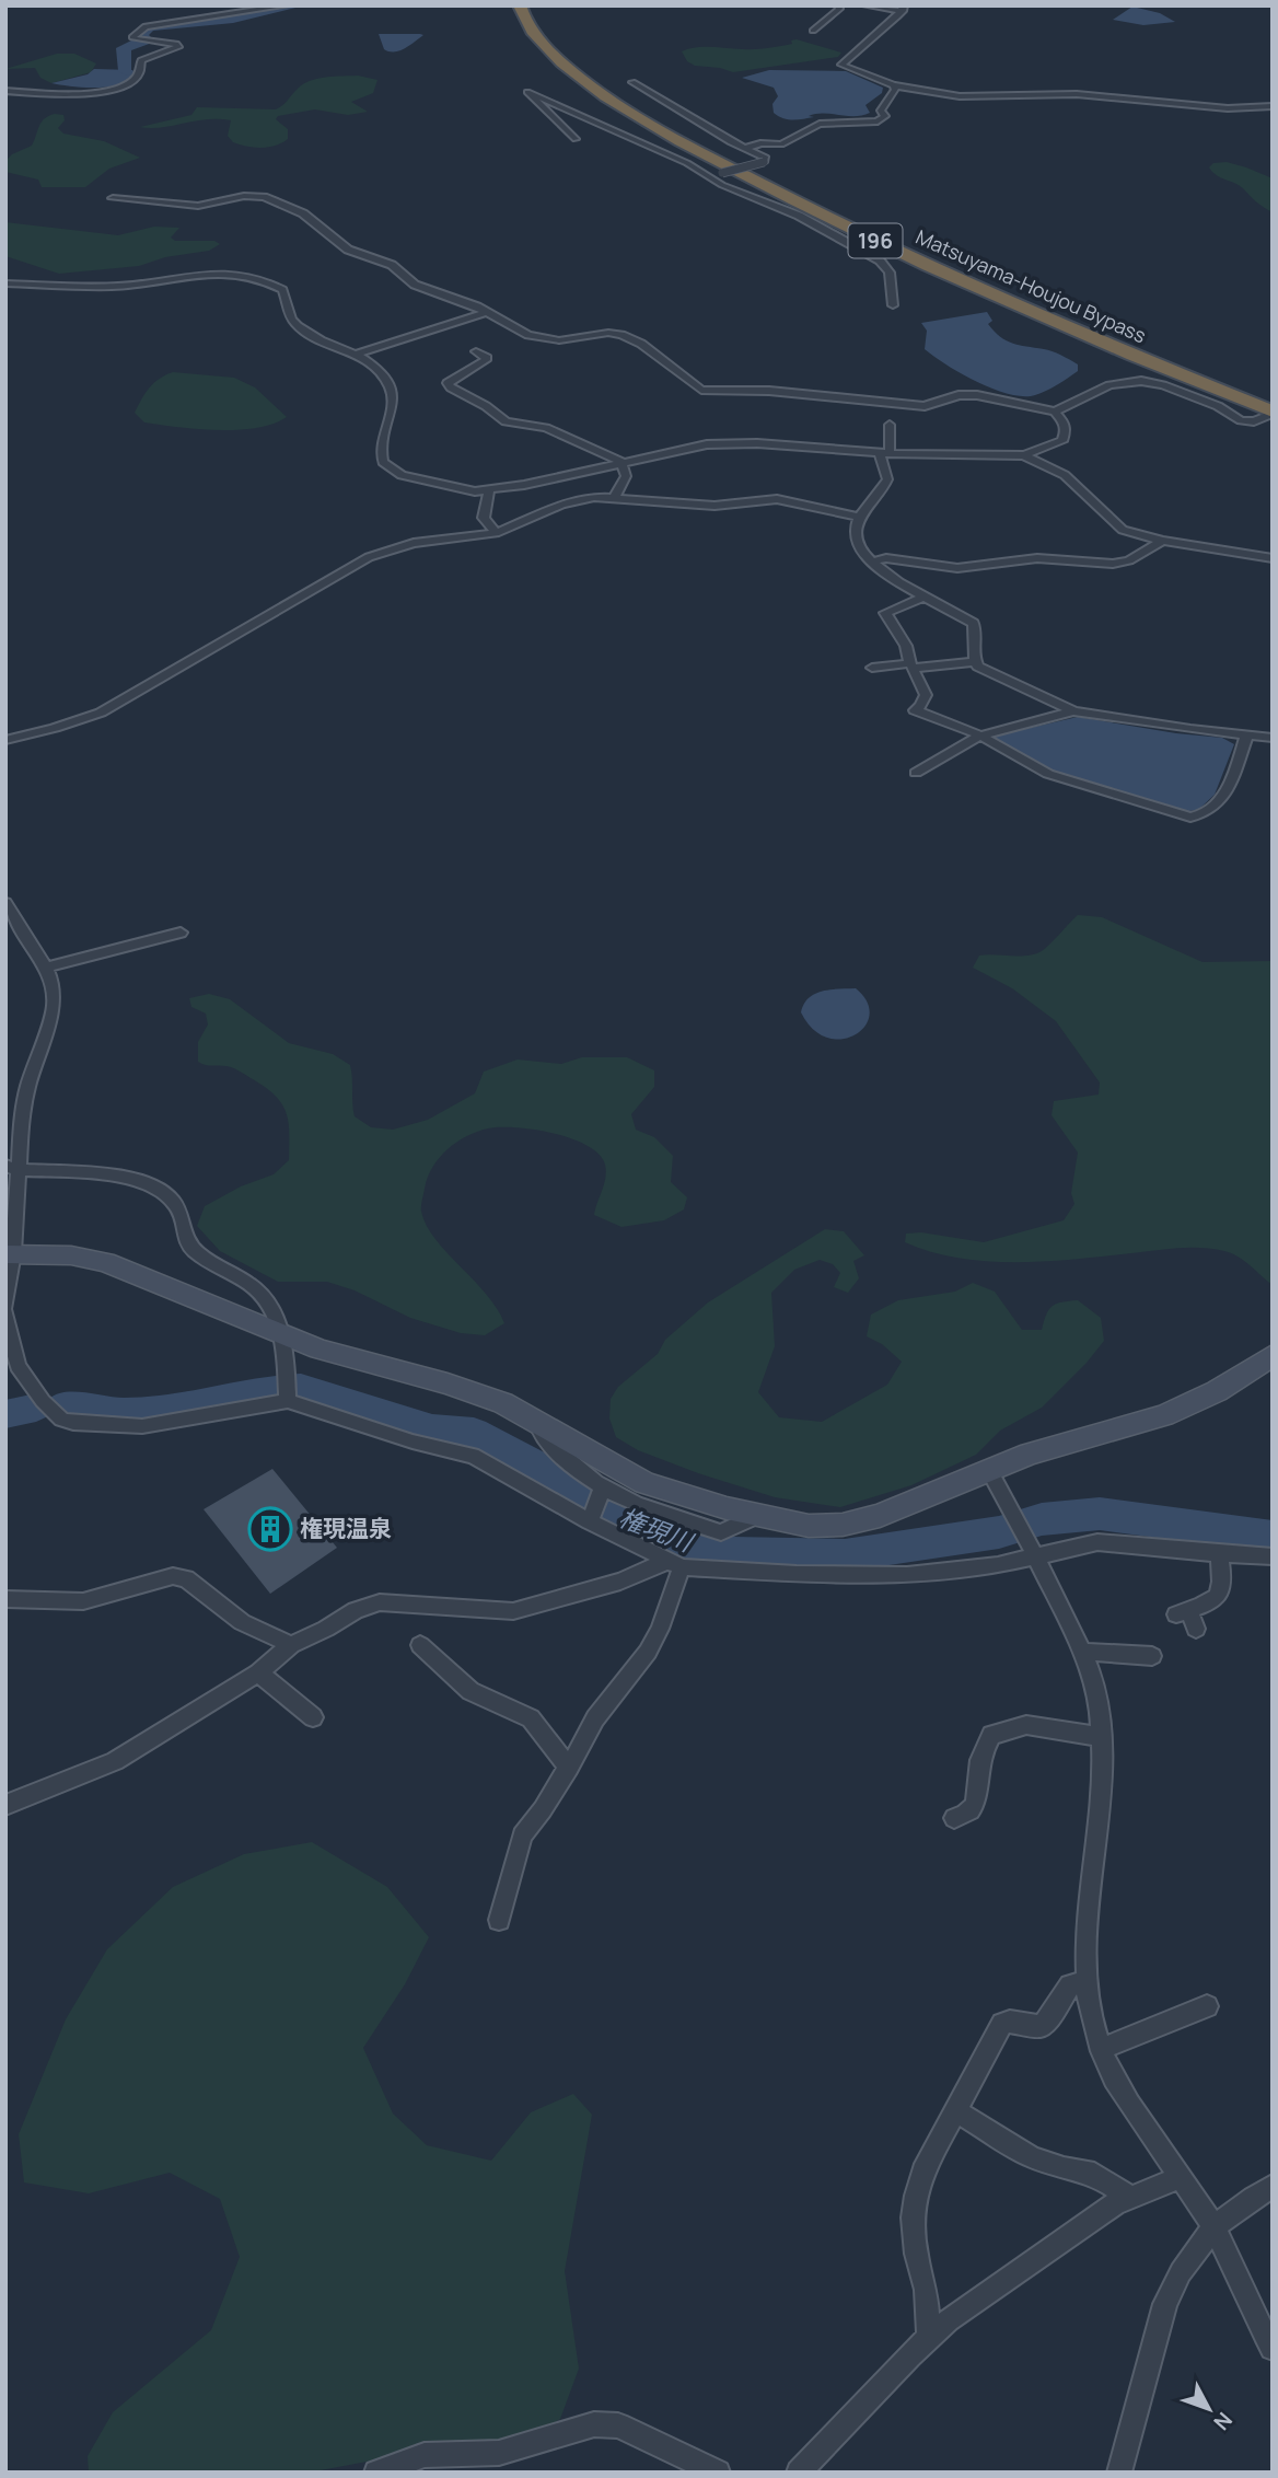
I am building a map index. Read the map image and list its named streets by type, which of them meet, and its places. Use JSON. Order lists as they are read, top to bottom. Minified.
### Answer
{"streets":{"highway":["196","Matsuyama-Houjou Bypass"]},"water":["権現川"],"places":{"building":["権現温泉"]},"north":"bottom right"}
